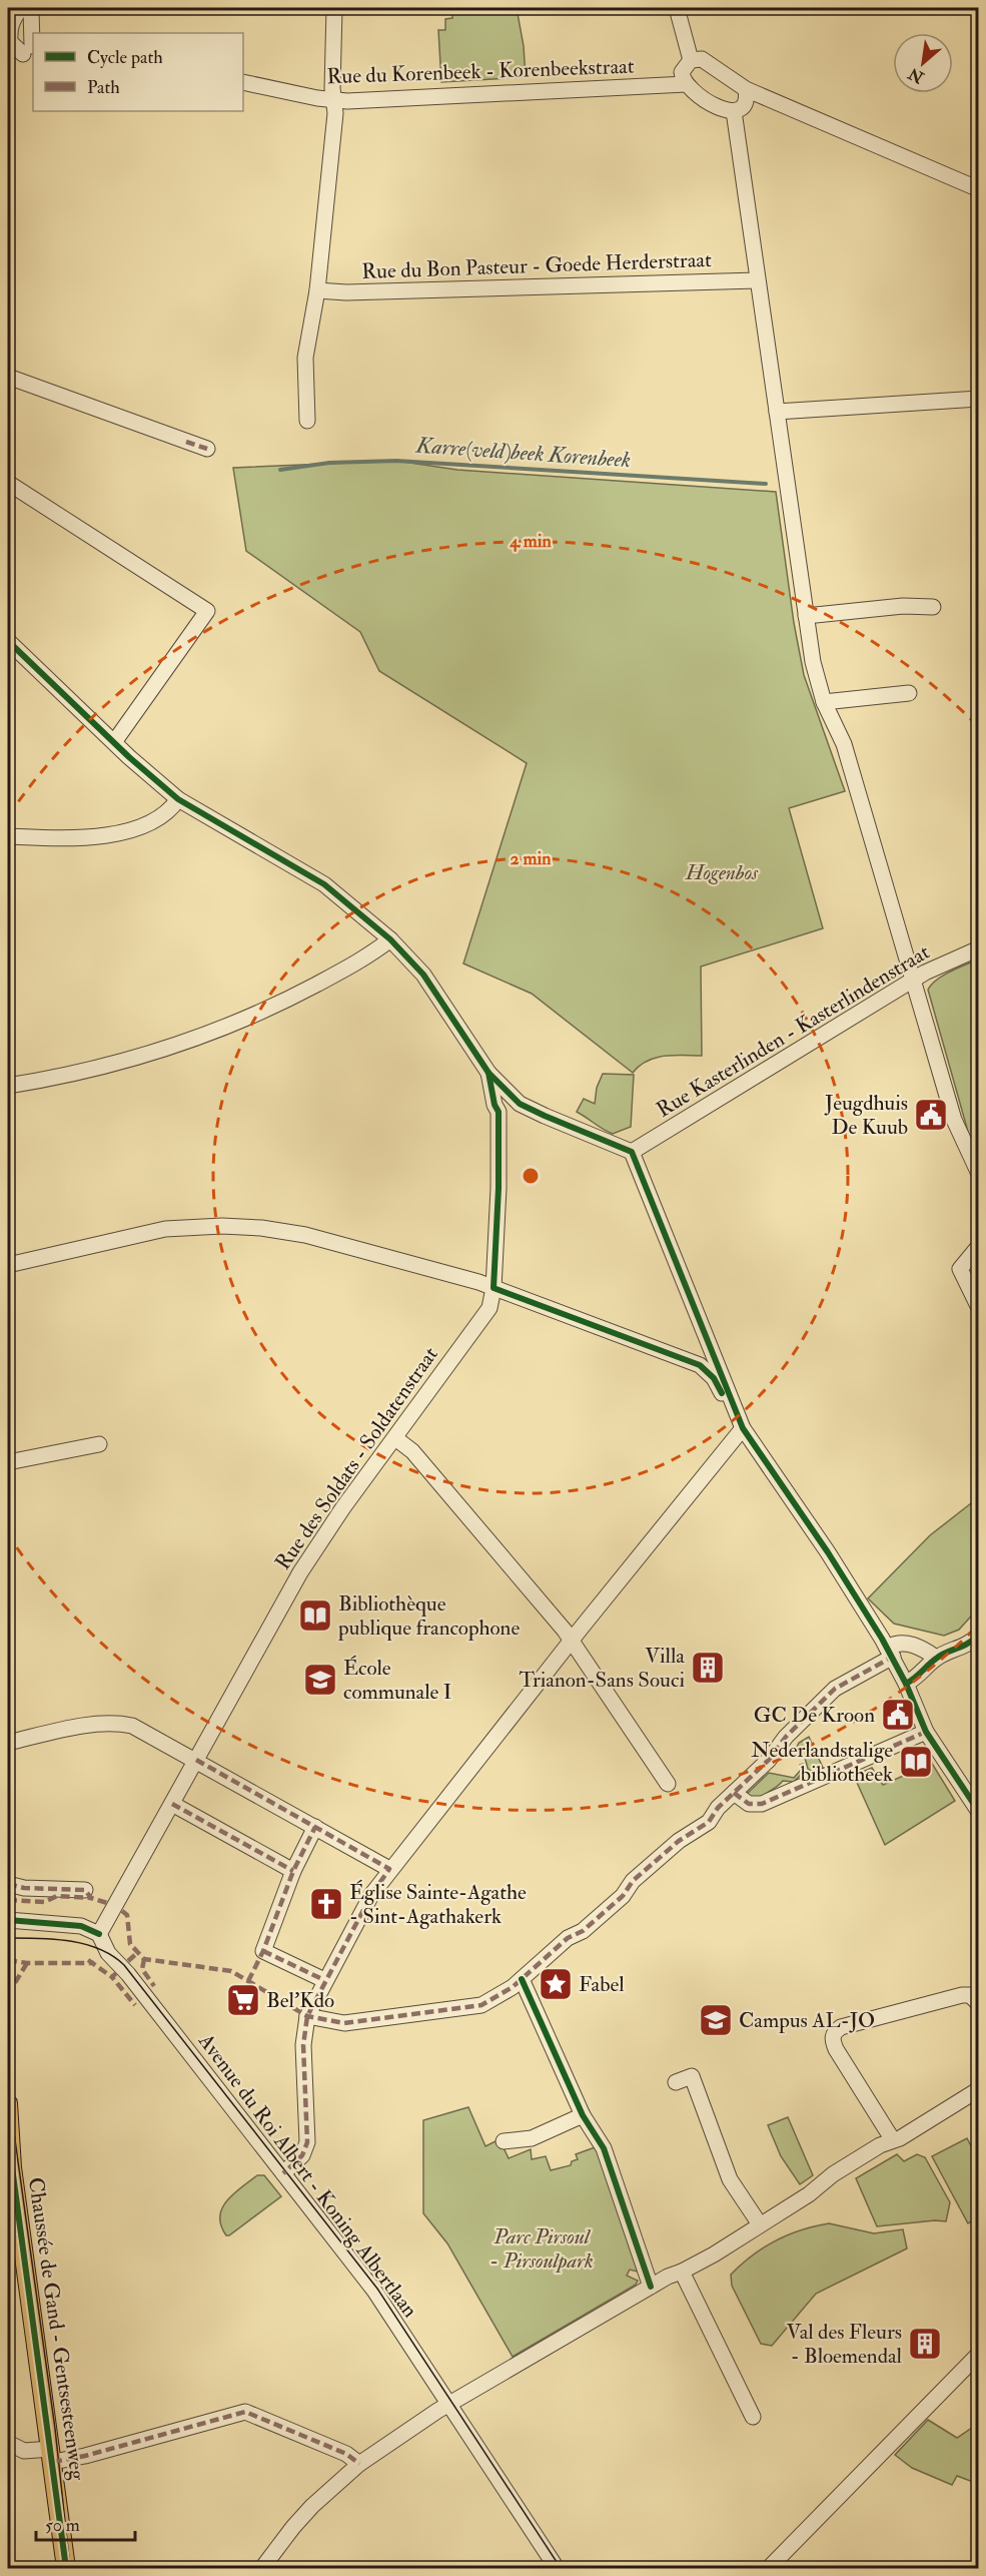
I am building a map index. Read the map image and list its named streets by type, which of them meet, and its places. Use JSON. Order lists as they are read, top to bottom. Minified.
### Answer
{"streets":{"main road":["Chaussée de Gand - Gentsesteenweg"],"street":["Rue du Korenbeek - Korenbeekstraat","Rue du Bon Pasteur - Goede Herderstraat","Rue Kasterlinden - Kasterlindenstraat","Rue des Soldats - Soldatenstraat","Avenue du Roi Albert - Koning Albertlaan"]},"crossings":[["Rue des Soldats - Soldatenstraat","Avenue du Roi Albert - Koning Albertlaan"]],"water":["Karre(veld)beek Korenbeek"],"parks":["Hogenbos","Parc Pirsoul - Pirsoulpark"],"places":{"public building":["Jeugdhuis De Kuub","GC De Kroon"],"library":["Bibliothèque publique francophone","Nederlandstalige bibliotheek"],"building":["Villa Trianon-Sans Souci","Val des Fleurs - Bloemendal"],"school or university":["École communale I","Campus AL-JO"],"church":["Église Sainte-Agathe - Sint-Agathakerk"],"place":["Fabel"],"supermarket":["Bel'Kdo"]},"legend":["Cycle path","Path"],"scale_bar":"50 m","north":"bottom left","rings":["4 min","2 min"]}
